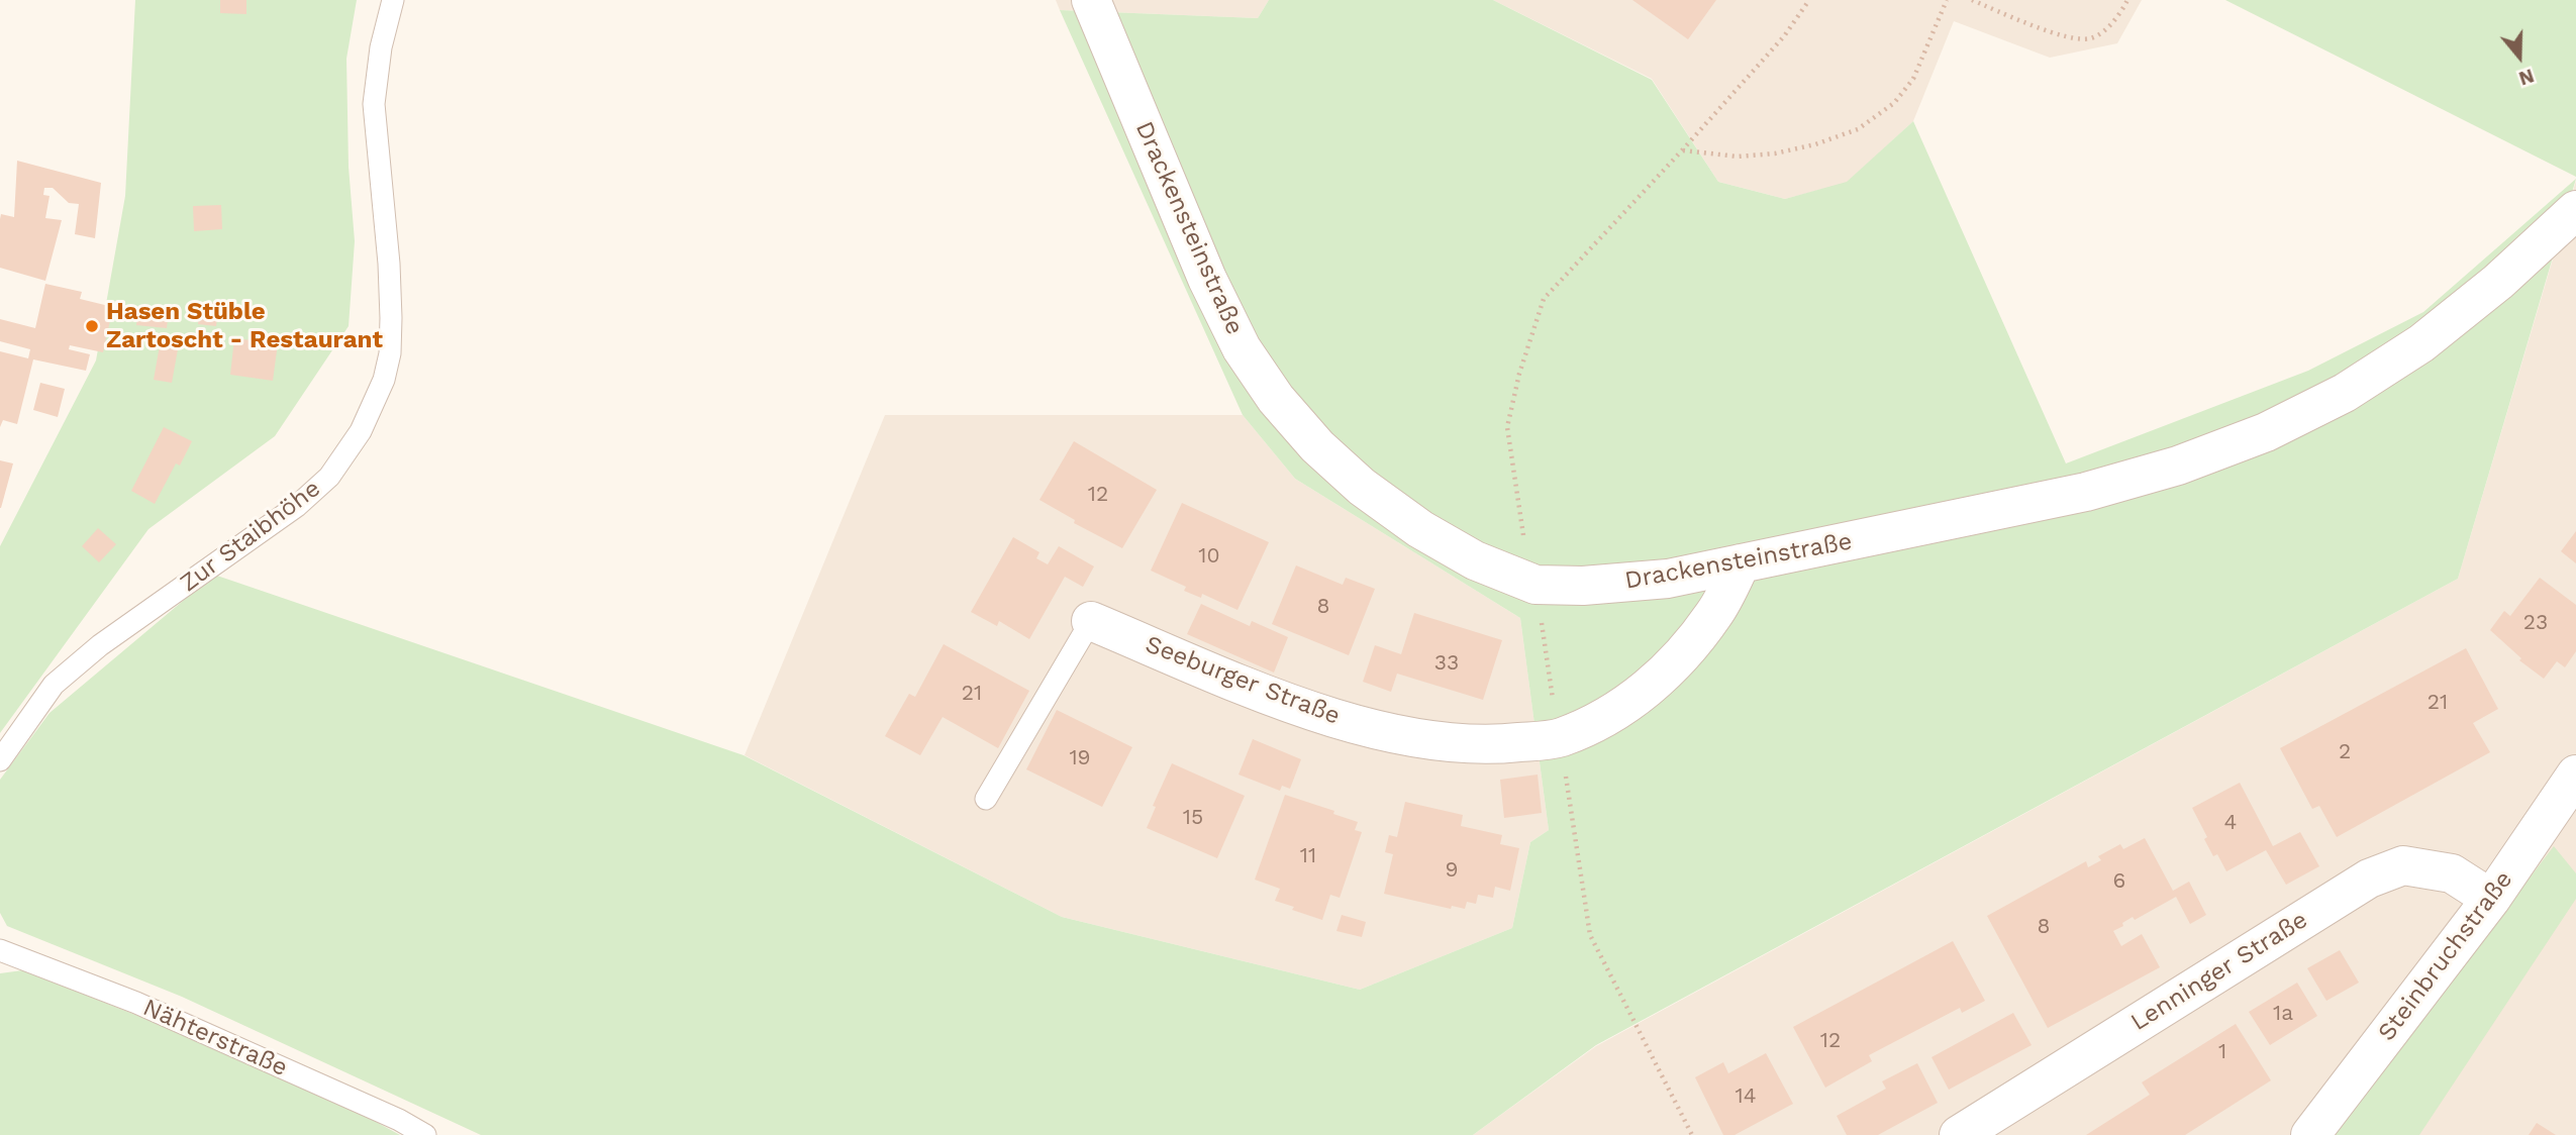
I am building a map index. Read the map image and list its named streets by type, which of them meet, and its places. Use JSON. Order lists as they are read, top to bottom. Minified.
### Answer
{"streets":{"street":["Drackensteinstraße","Seeburger Straße","Steinbruchstraße","Lenninger Straße"],"lane":["Zur Staibhöhe","Nähterstraße"]},"crossings":[["Drackensteinstraße","Seeburger Straße"],["Steinbruchstraße","Lenninger Straße"]],"places":["Hasen Stüble Zartoscht - Restaurant"],"house_numbers":["12","10","8","23","33","21","21","2","19","15","4","11","9","6","8","1a","12","1","14"],"north":"bottom"}
